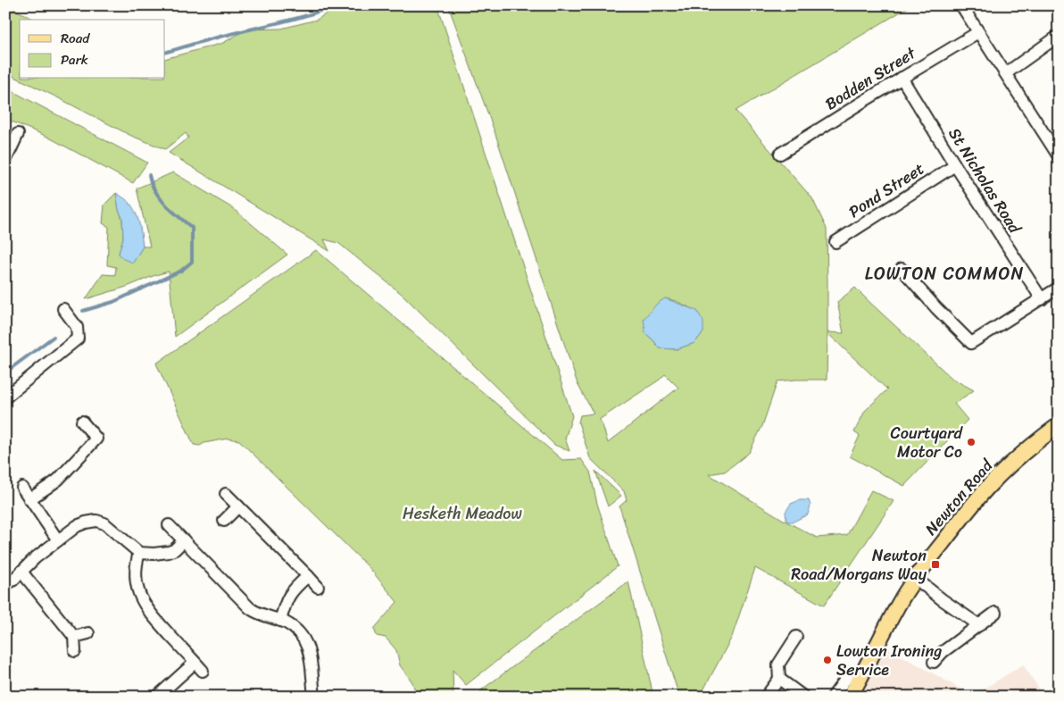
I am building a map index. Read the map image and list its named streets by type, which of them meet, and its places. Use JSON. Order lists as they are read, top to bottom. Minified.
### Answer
{"streets":{"main road":["Newton Road"],"street":["Bodden Street","St Nicholas Road","Pond Street"]},"crossings":[["Bodden Street","St Nicholas Road"],["St Nicholas Road","Pond Street"]],"districts":["LOWTON COMMON"],"parks":["Hesketh Meadow"],"places":{"other":["Courtyard Motor Co","Lowton Ironing Service"],"transit":["Newton Road/Morgans Way"]},"legend":["Road","Park"]}
